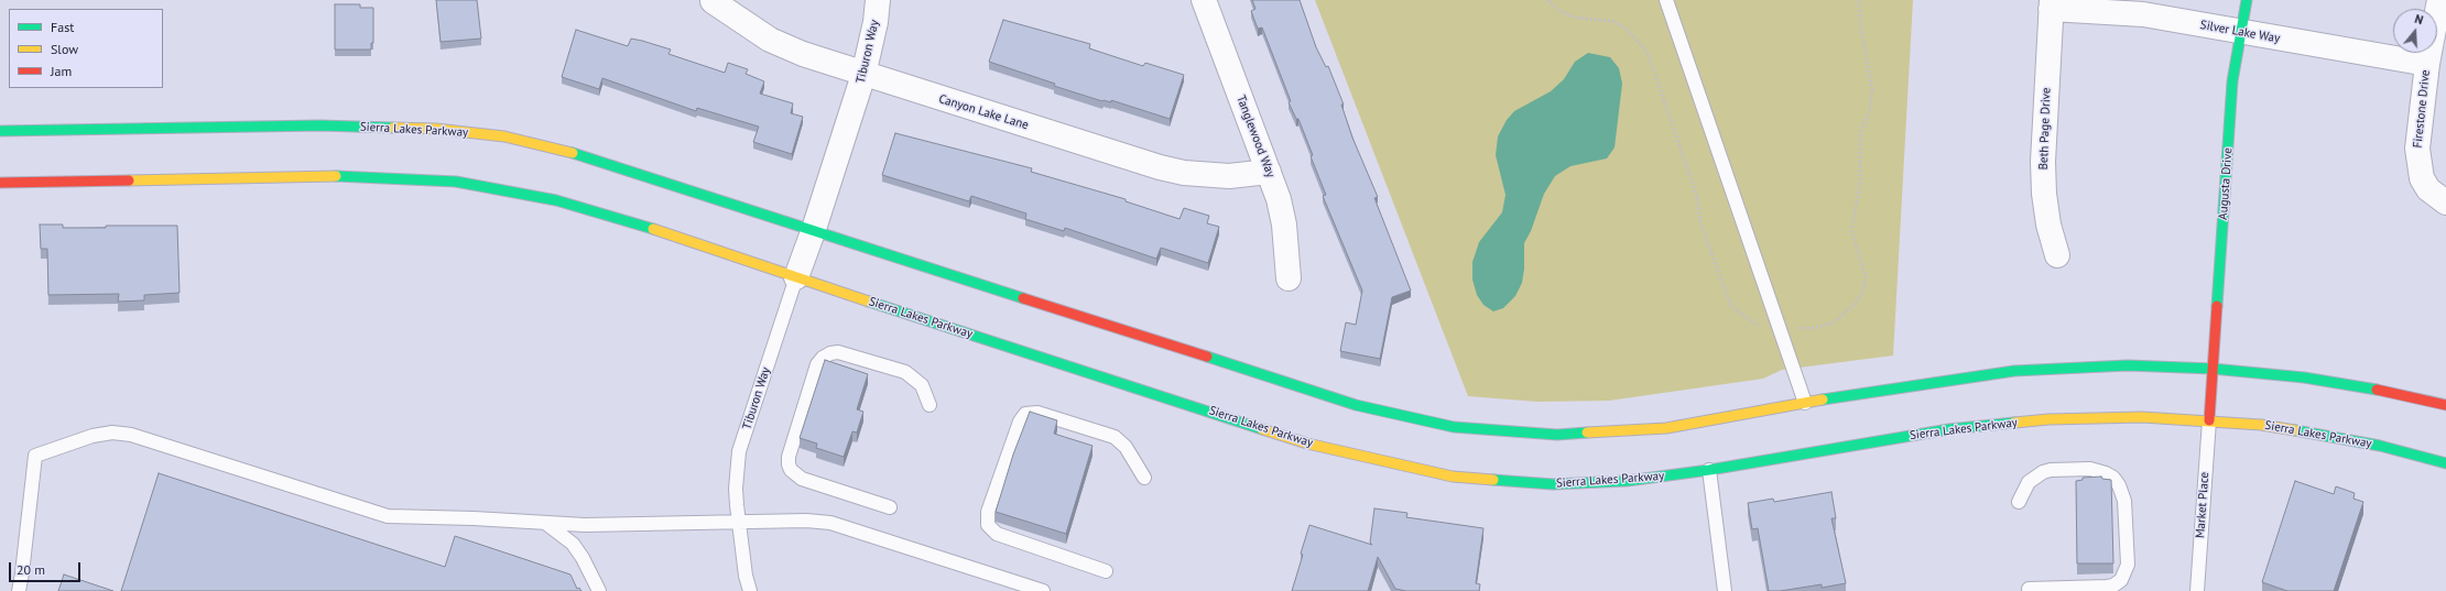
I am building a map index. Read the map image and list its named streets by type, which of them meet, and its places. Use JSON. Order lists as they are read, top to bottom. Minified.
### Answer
{"streets":{"street":["Silver Lake Way","Tiburon Way","Firestone Drive","Canyon Lake Lane","Beth Page Drive","Sierra Lakes Parkway","Tanglewood Way","Augusta Drive"],"lane":["Market Place"]},"crossings":[["Silver Lake Way","Firestone Drive"],["Silver Lake Way","Beth Page Drive"],["Silver Lake Way","Augusta Drive"],["Tiburon Way","Canyon Lake Lane"],["Tiburon Way","Sierra Lakes Parkway"],["Canyon Lake Lane","Tanglewood Way"],["Sierra Lakes Parkway","Augusta Drive"],["Sierra Lakes Parkway","Market Place"],["Augusta Drive","Market Place"]],"legend":["Fast","Slow","Jam"],"scale_bar":"20 m","north":"top"}
